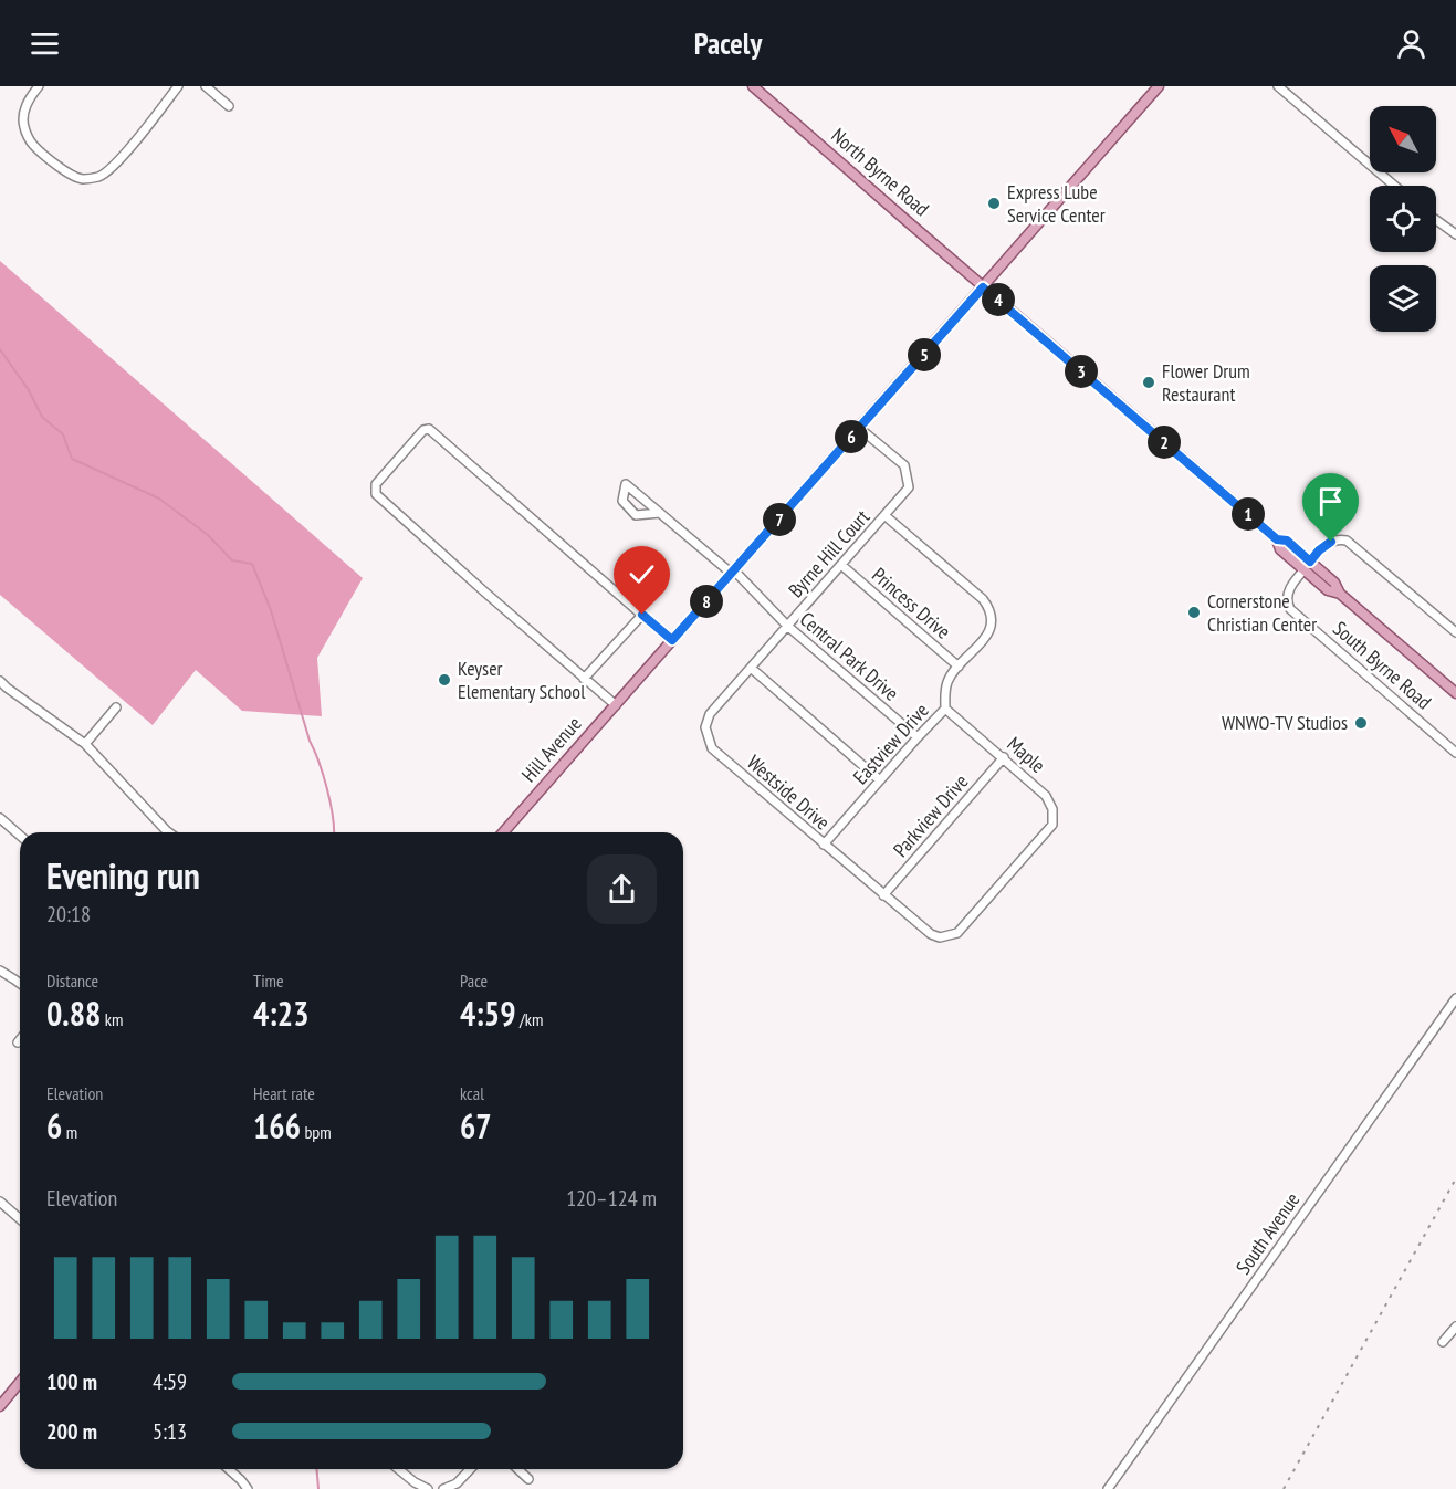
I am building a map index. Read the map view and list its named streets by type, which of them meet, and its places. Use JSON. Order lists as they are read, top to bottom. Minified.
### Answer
{"streets":{"main road":["North Byrne Road","South Byrne Road","Hill Avenue"],"street":["Byrne Hill Court","Princess Drive","Central Park Drive","Eastview Drive","Maple","Westside Drive","Parkview Drive","South Avenue"]},"crossings":[["North Byrne Road","South Byrne Road"],["North Byrne Road","Hill Avenue"],["Byrne Hill Court","Princess Drive"],["Byrne Hill Court","Central Park Drive"],["Byrne Hill Court","Eastview Drive"],["Byrne Hill Court","Hill Avenue"],["Byrne Hill Court","Westside Drive"],["Princess Drive","Eastview Drive"],["Central Park Drive","Eastview Drive"],["Central Park Drive","Hill Avenue"],["South Byrne Road","Hill Avenue"],["Eastview Drive","Maple"],["Eastview Drive","Westside Drive"],["Maple","Westside Drive"],["Maple","Parkview Drive"],["Westside Drive","Parkview Drive"]],"places":["Express Lube Service Center","Flower Drum Restaurant","Cornerstone Christian Center","Keyser Elementary School","WNWO-TV Studios"],"north":"top left","page":{"header":"Pacely","pins":["4","5","3","6","2","1","7","8"],"heading":["Evening run","20:18"],"stats":[["Distance","0.88 km"],["Time","4:23"],["Pace","4:59 /km"],["Elevation","6 m"],["Heart rate","166 bpm"],["kcal","67"]],"chart":["Elevation","120–124 m"],"list":[{"name":"100 m","note":"4:59"},{"name":"200 m","note":"5:13"}]}}
